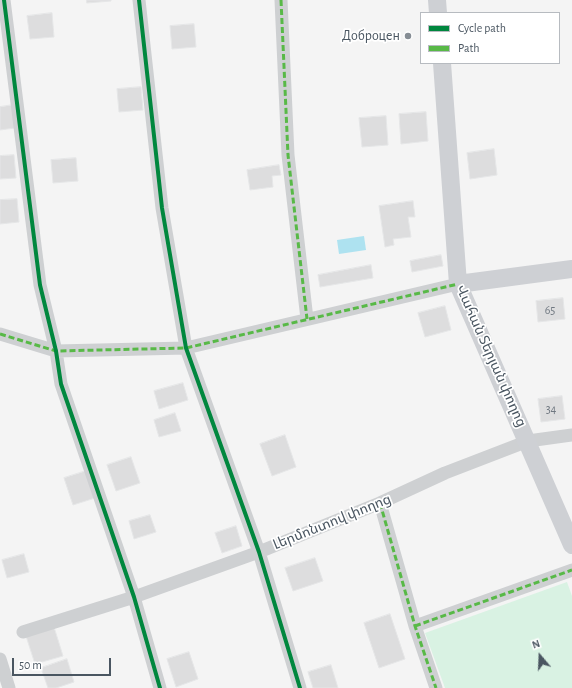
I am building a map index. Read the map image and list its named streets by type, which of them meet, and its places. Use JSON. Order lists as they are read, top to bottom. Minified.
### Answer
{"streets":{"street":["Վահան Տերյան փողոց","Լերմոնտով փողոց"]},"crossings":[["Վահան Տերյան փողոց","Լերմոնտով փողոց"]],"places":["Доброцен"],"house_numbers":["65","34"],"legend":["Cycle path","Path"],"scale_bar":"50 m","north":"top"}
